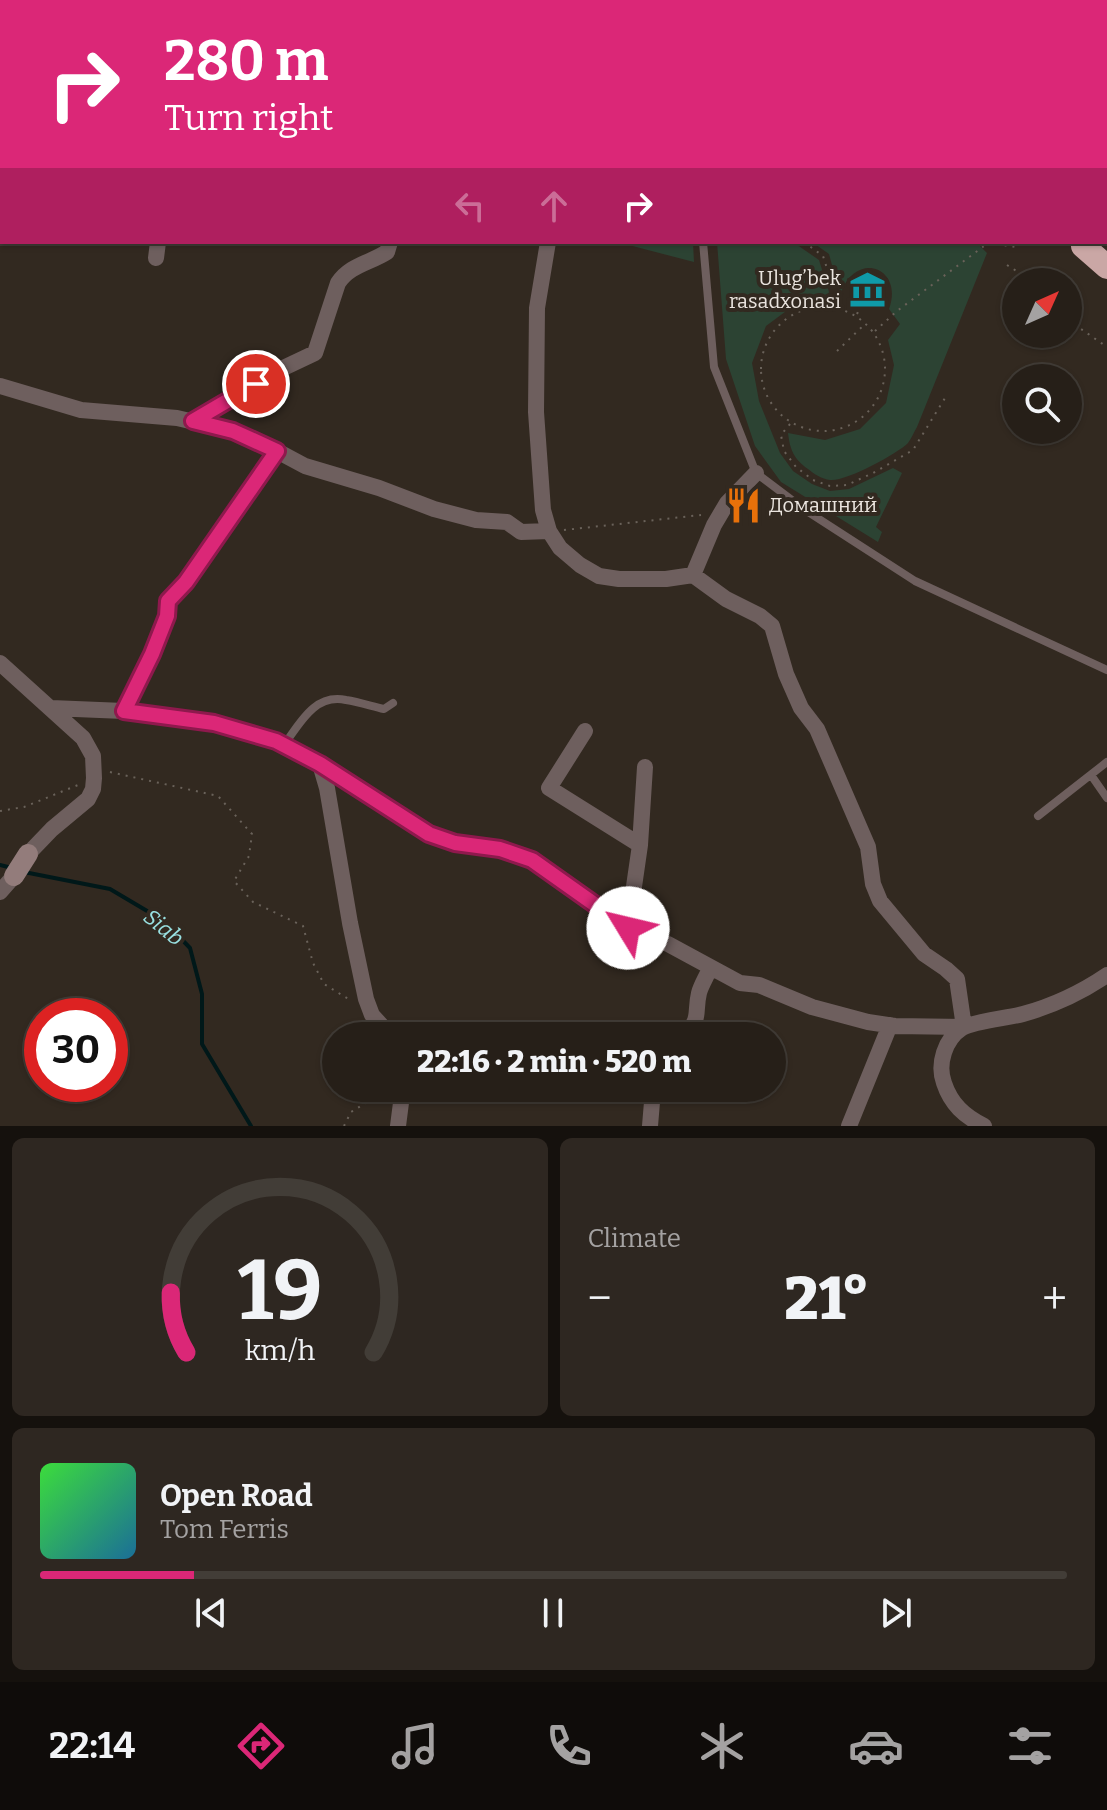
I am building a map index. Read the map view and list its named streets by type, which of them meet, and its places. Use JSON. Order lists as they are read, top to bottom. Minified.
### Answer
{"water":["Siab"],"places":{"museum":["Ulug’bek rasadxonasi"],"restaurant":["Домашний"]},"north":"top right","page":{"turn":["280 m","Turn right"],"limit":"30","trip":"22:16 · 2 min · 520 m","tile":"Climate","heat":["−","21°","+"],"song":["Open Road","Tom Ferris"],"tabs":"22:14","gauge":["19","km/h"]}}
